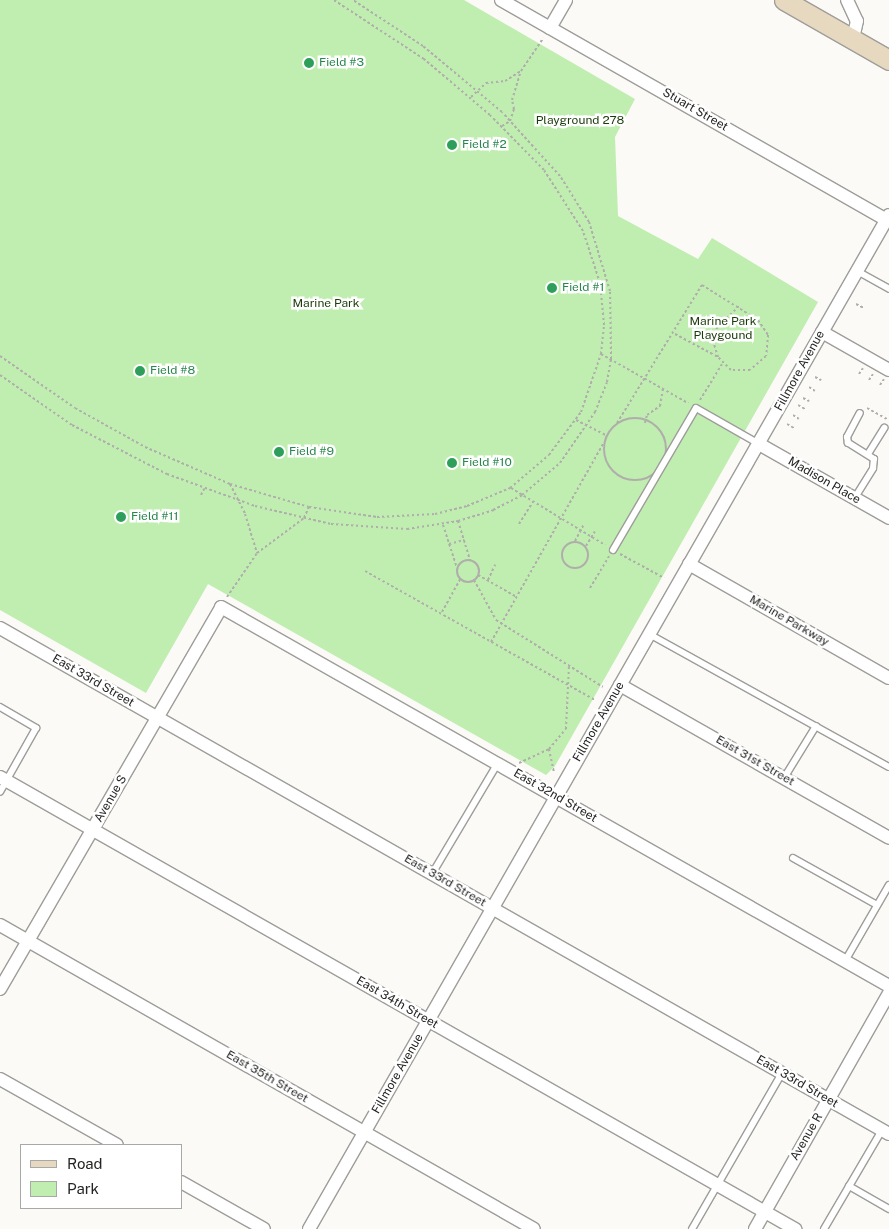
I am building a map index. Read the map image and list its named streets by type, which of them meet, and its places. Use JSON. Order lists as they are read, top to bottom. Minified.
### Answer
{"streets":{"street":["Stuart Street","Fillmore Avenue","Madison Place","Marine Parkway","East 33rd Street","East 31st Street","East 32nd Street","Avenue S","East 34th Street","East 35th Street","Avenue R"]},"crossings":[["Stuart Street","Fillmore Avenue"],["Fillmore Avenue","Madison Place"],["Fillmore Avenue","Marine Parkway"],["Fillmore Avenue","East 33rd Street"],["Fillmore Avenue","East 31st Street"],["Fillmore Avenue","East 32nd Street"],["Fillmore Avenue","East 34th Street"],["Fillmore Avenue","East 35th Street"],["East 33rd Street","Avenue S"],["East 33rd Street","Avenue R"],["East 32nd Street","Avenue S"],["Avenue S","East 34th Street"],["Avenue S","East 35th Street"],["East 34th Street","Avenue R"]],"parks":["Playground 278","Marine Park","Marine Park Playgound"],"places":["Field #3","Field #2","Field #1","Field #8","Field #9","Field #10","Field #11"],"legend":["Road","Park"]}
